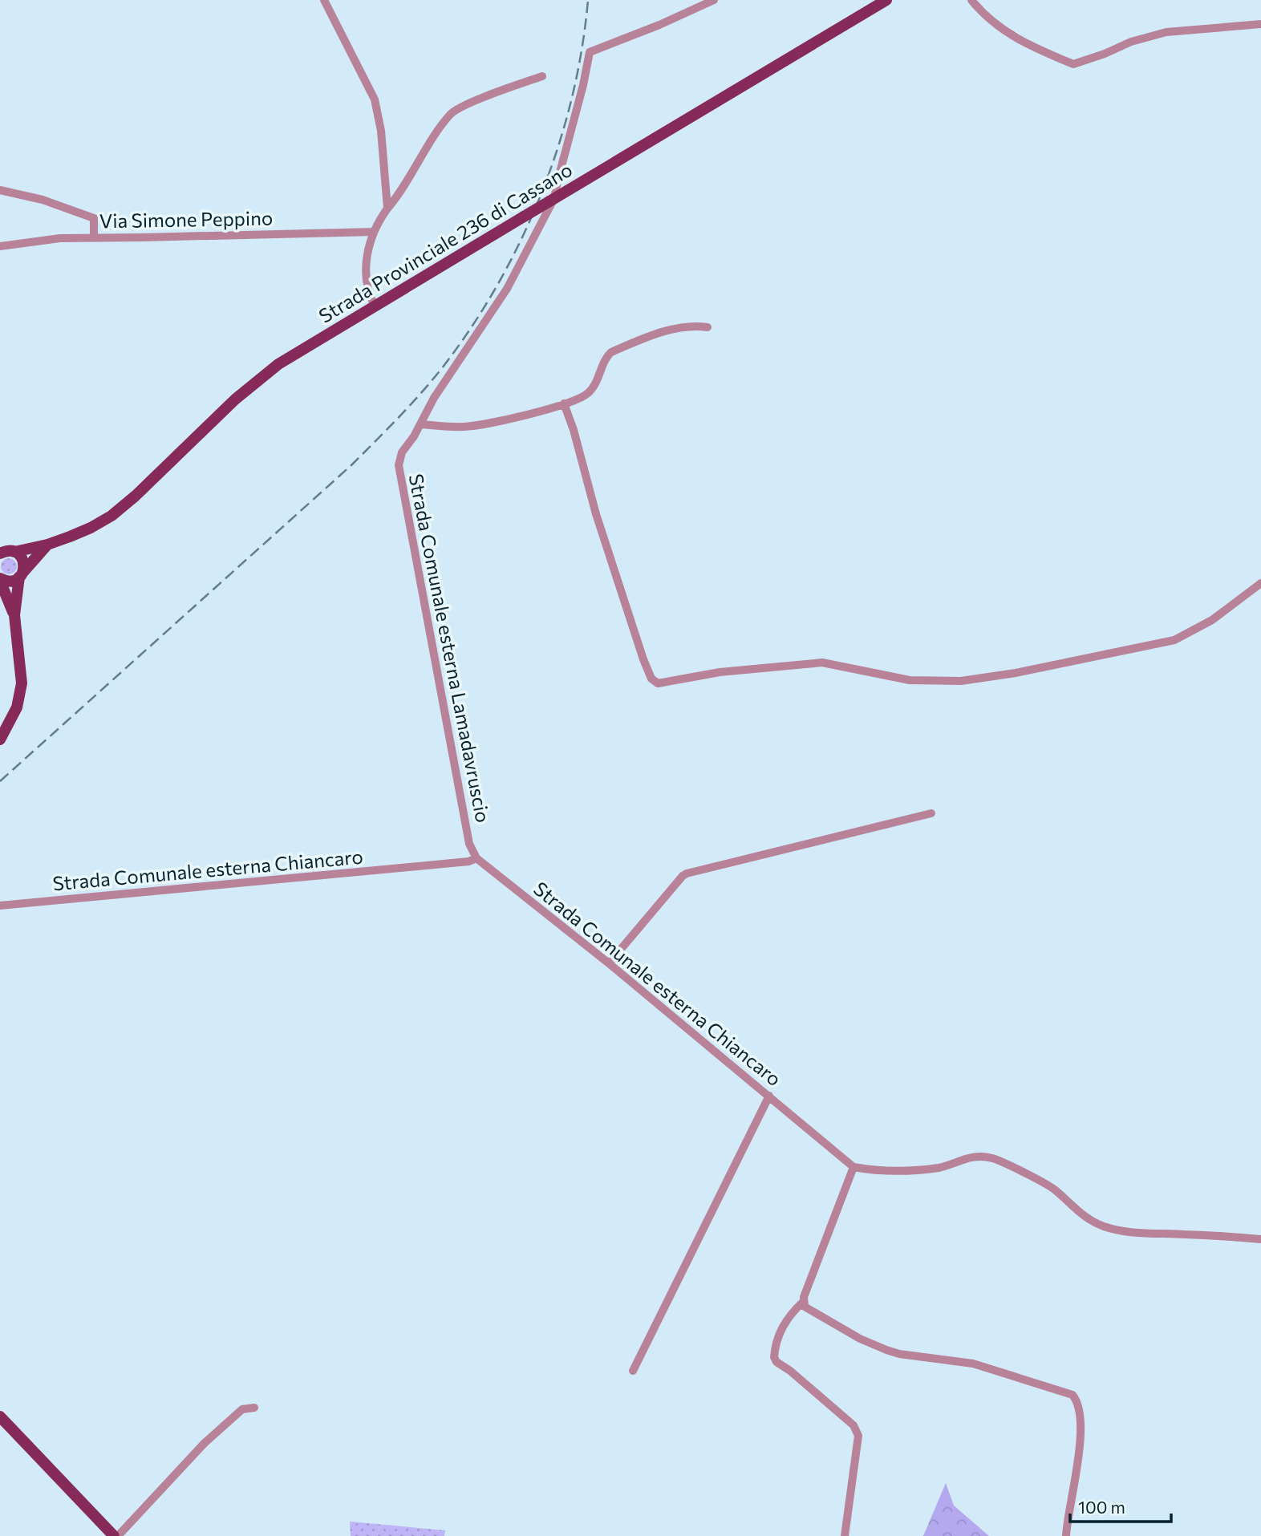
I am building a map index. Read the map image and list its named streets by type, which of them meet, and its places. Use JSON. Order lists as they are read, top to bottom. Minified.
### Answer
{"streets":{"main road":["Strada Provinciale 236 di Cassano"],"street":["Via Simone Peppino","Strada Comunale esterna Lamadavruscio","Strada Comunale esterna Chiancaro"]},"crossings":[["Strada Provinciale 236 di Cassano","Strada Comunale esterna Lamadavruscio"],["Strada Comunale esterna Lamadavruscio","Strada Comunale esterna Chiancaro"]],"scale_bar":"100 m"}
